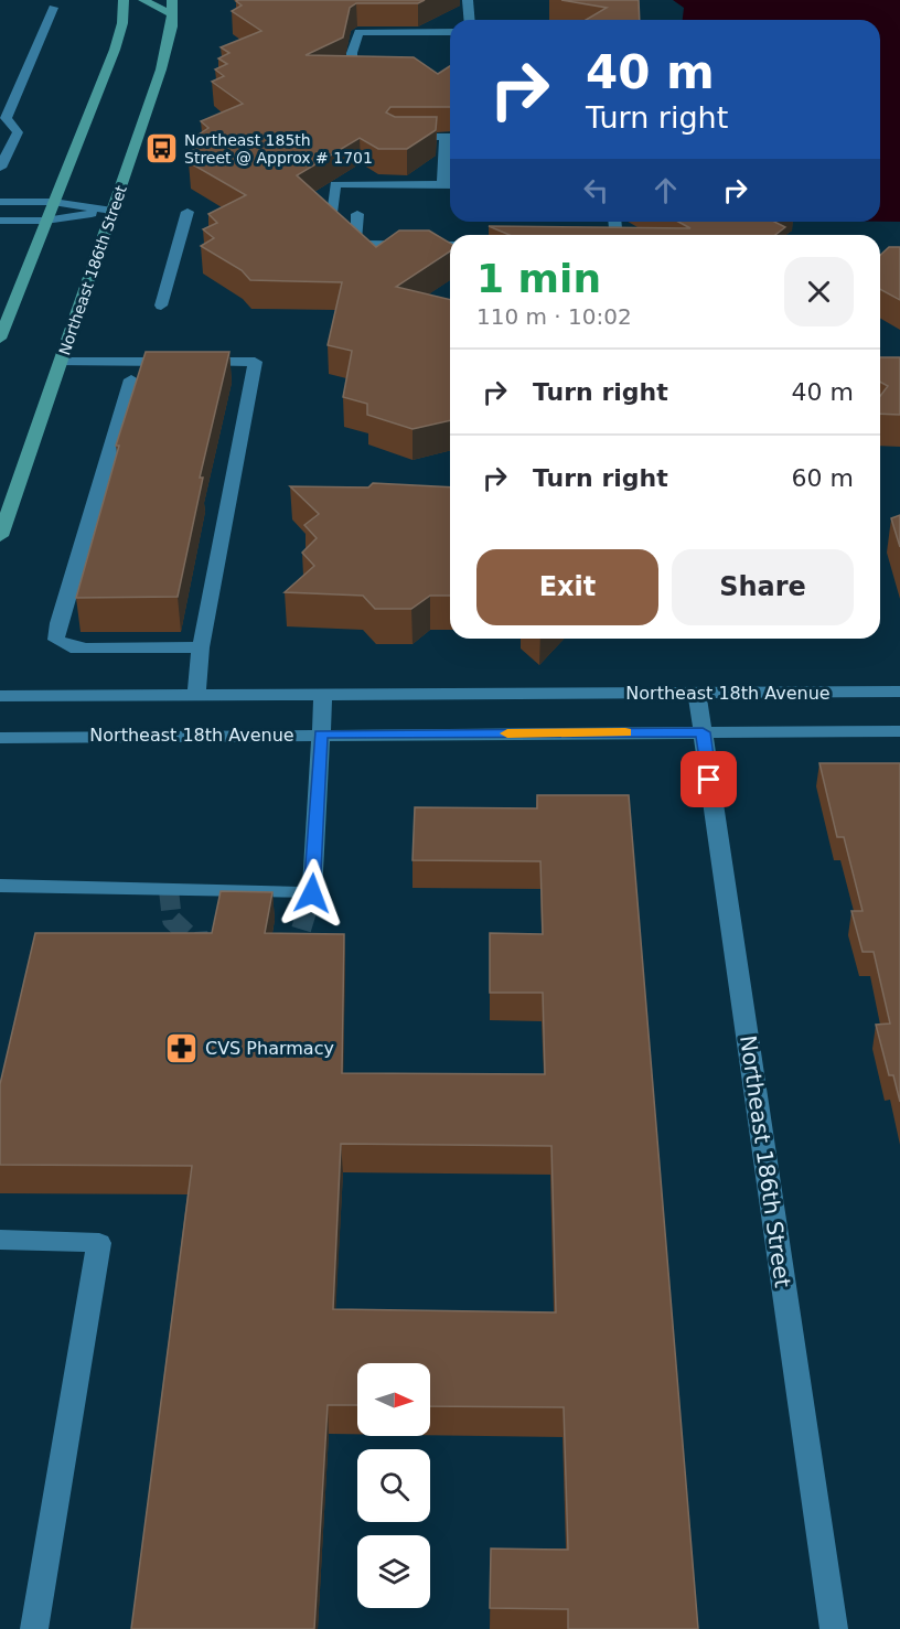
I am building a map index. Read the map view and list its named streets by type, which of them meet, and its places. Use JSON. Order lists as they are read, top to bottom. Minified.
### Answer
{"streets":{"main road":["Northeast 186th Street"],"street":["Northeast 18th Avenue"]},"crossings":[["Northeast 186th Street","Northeast 18th Avenue"]],"places":{"bus stop":["Northeast 185th Street @ Approx # 1701"],"pharmacy":["CVS Pharmacy"]},"north":"right","page":{"turn":["40 m","Turn right"],"heading":["1 min","110 m · 10:02"],"list":[{"name":"Turn right","value":"40 m"},{"name":"Turn right","value":"60 m"}],"buttons":["Exit","Share"]}}
